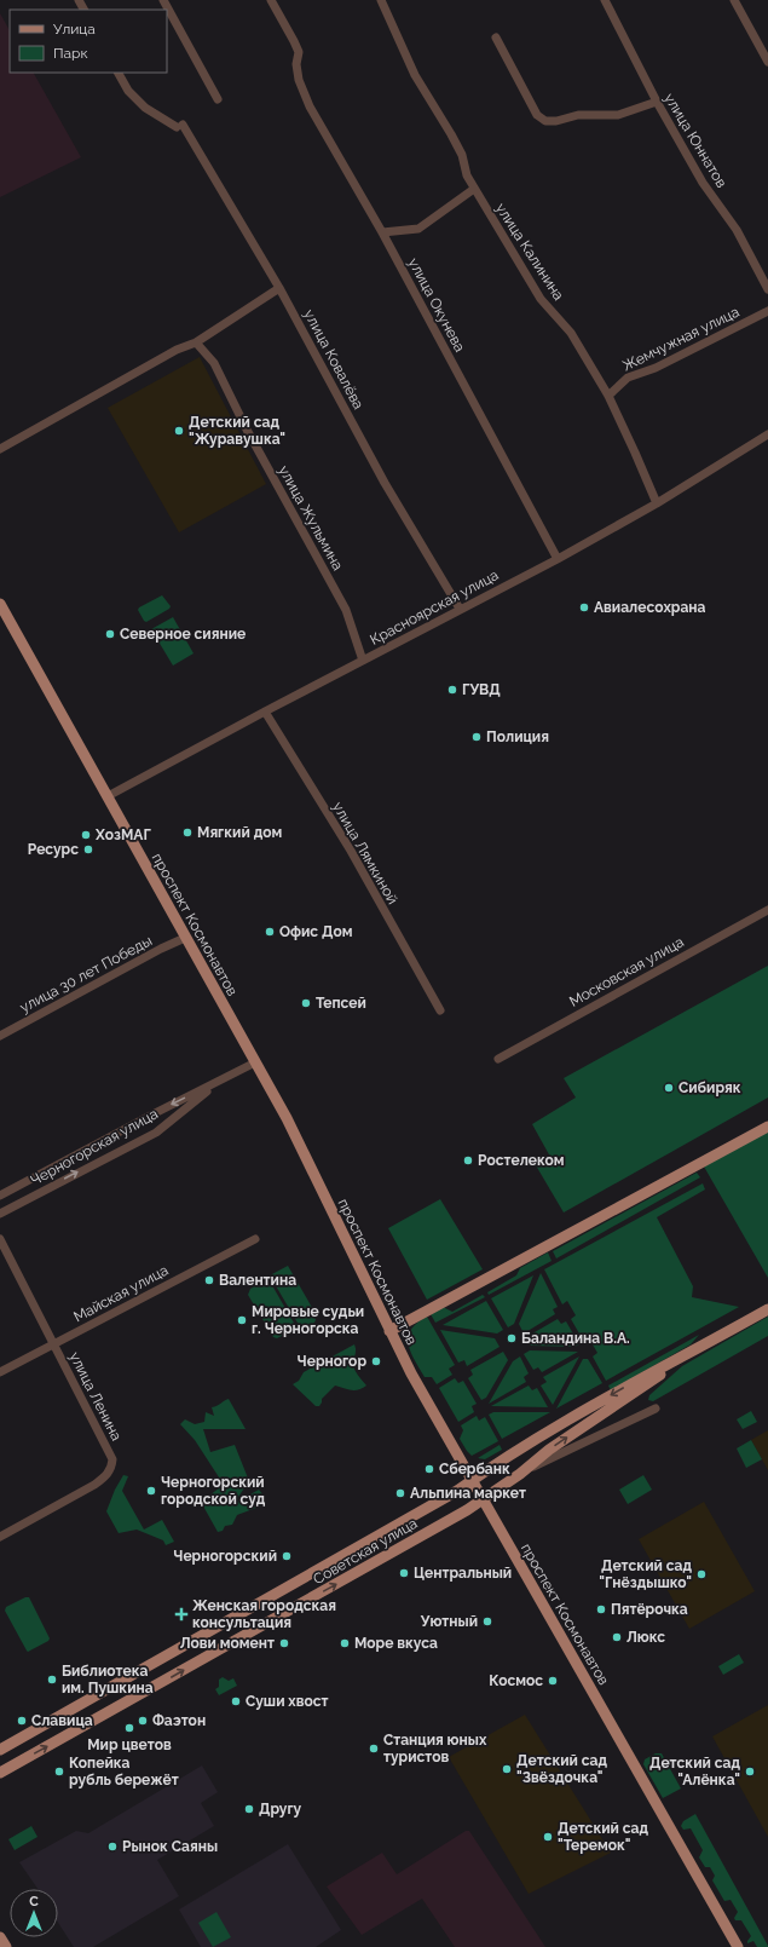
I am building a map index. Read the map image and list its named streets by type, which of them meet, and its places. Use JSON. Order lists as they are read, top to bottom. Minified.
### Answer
{"streets":{"main road":["проспект Космонавтов","Советская улица"],"street":["улица Юннатов","улица Калинина","улица Окунева","Жемчужная улица","улица Ковалёва","улица Жульмина","Красноярская улица","улица Лямкиной","Московская улица","улица 30 лет Победы","Черногорская улица","Майская улица","улица Ленина"]},"crossings":[["улица Калинина","Жемчужная улица"],["улица Калинина","Красноярская улица"],["улица Окунева","Красноярская улица"],["улица Ковалёва","Красноярская улица"],["улица Жульмина","Красноярская улица"],["Красноярская улица","улица Лямкиной"],["Красноярская улица","проспект Космонавтов"],["проспект Космонавтов","улица 30 лет Победы"],["проспект Космонавтов","Черногорская улица"],["проспект Космонавтов","Советская улица"],["Майская улица","улица Ленина"]],"places":{"other":["Детский сад \"Журавушка\"","Авиалесохрана","Северное сияние","ГУВД","Полиция","Мягкий дом","ХозМАГ","Ресурс","Офис Дом","Тепсей","Сибиряк","Ростелеком","Валентина","Мировые судьи г. Черногорска","Баландина В.А.","Черногор","Сбербанк","Черногорский городской суд","Альпина маркет","Черногорский","Центральный","Детский сад \"Гнёздышко\"","Пятёрочка","Уютный","Люкс","Лови момент","Море вкуса","Библиотека им. Пушкина","Космос","Суши хвост","Славица","Фаэтон","Мир цветов","Станция юных туристов","Детский сад \"Звёздочка\"","Копейка рубль бережёт","Детский сад \"Алёнка\"","Другу","Детский сад \"Теремок\"","Рынок Саяны"],"health":["Женская городская консультация"]},"legend":["Улица","Парк"],"north":"top"}
